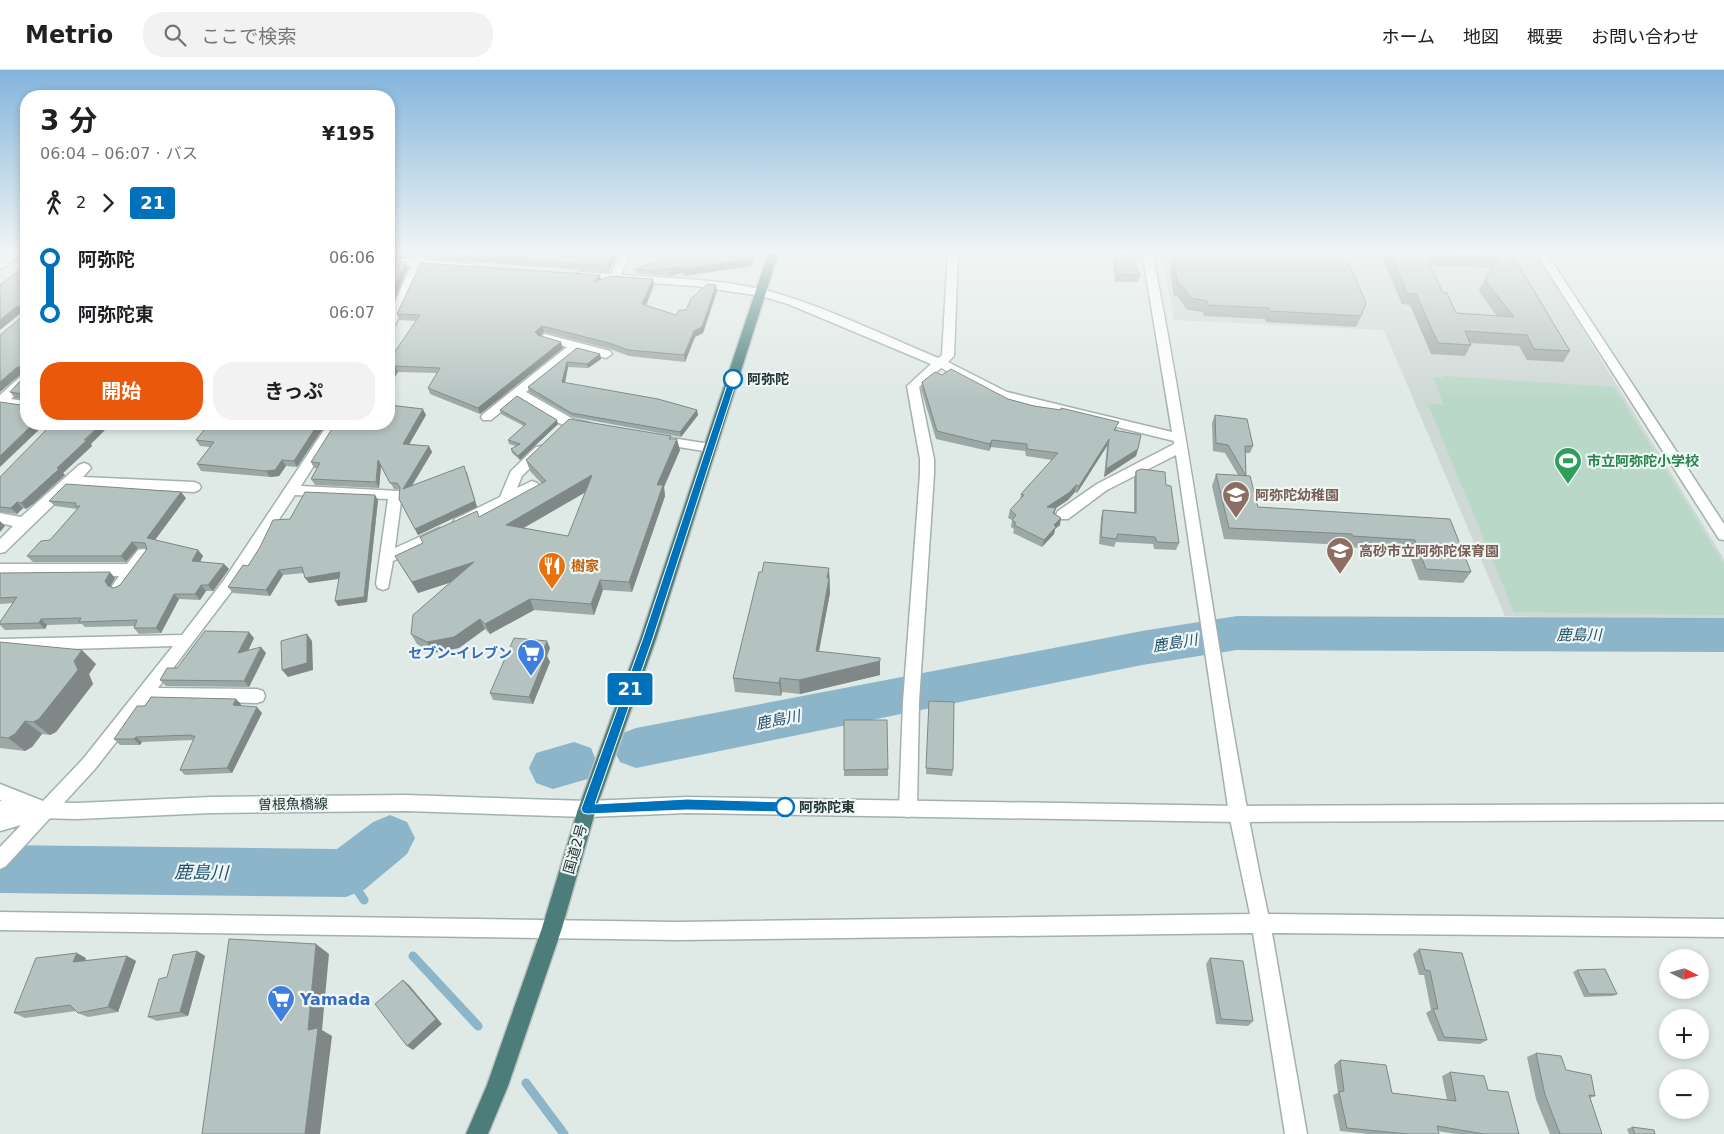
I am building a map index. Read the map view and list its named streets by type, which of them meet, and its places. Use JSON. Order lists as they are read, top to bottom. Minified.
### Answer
{"streets":{"highway":["国道2号"],"street":["曽根魚橋線"]},"crossings":[["曽根魚橋線","国道2号"]],"water":["鹿島川"],"places":{"other":["阿弥陀","阿弥陀東"],"sports":["市立阿弥陀小学校"],"school or university":["阿弥陀幼稚園","高砂市立阿弥陀保育園"],"restaurant":["樹家"],"supermarket":["セブン-イレブン","Yamada"]},"lines":["bus line 21"],"north":"right","page":{"header":"Metrio","search":"ここで検索","nav":["ホーム","地図","概要","お問い合わせ"],"on_map":"21","heading":["3 分","06:04 – 06:07 · バス","¥195"],"legs":["2","21"],"list":[{"name":"阿弥陀","value":"06:06"},{"name":"阿弥陀東","value":"06:07"}],"buttons":["開始","きっぷ"],"map_buttons":["+","−"]}}
